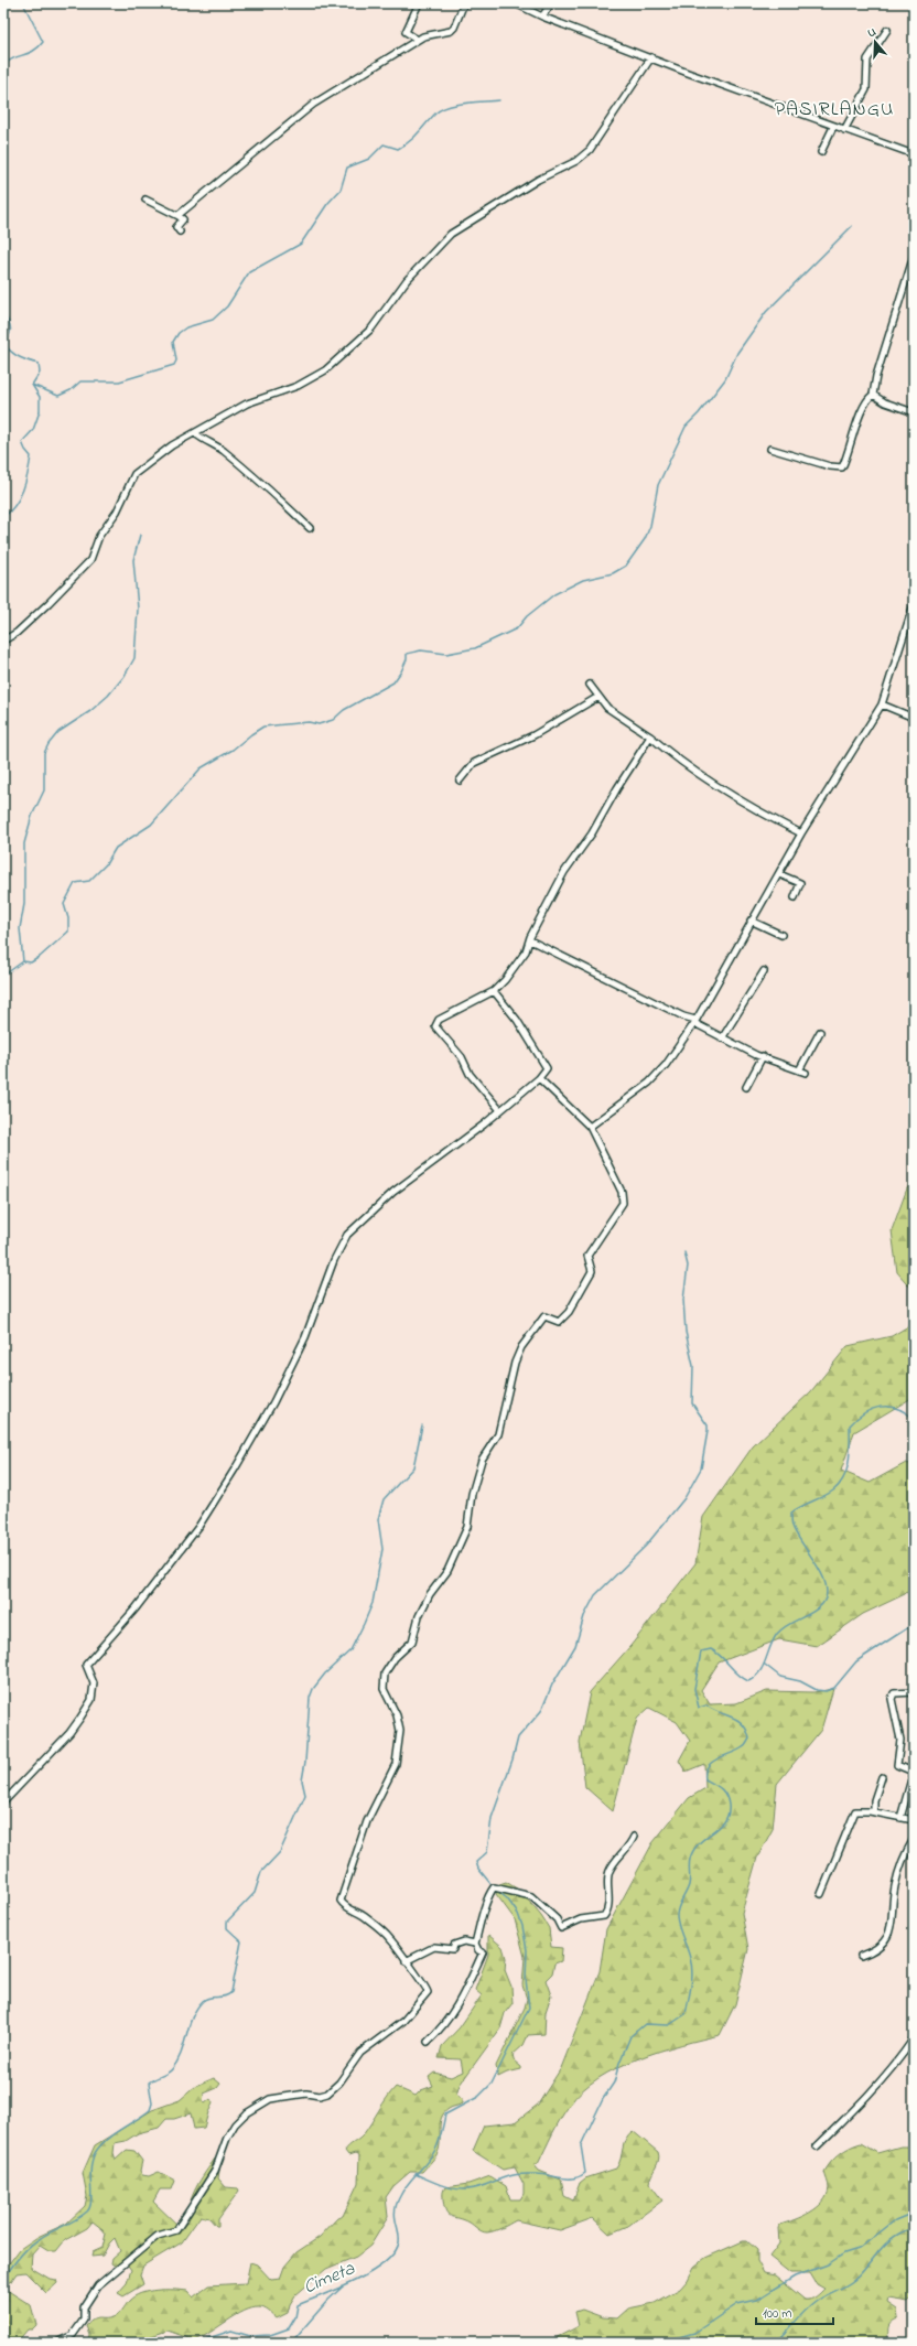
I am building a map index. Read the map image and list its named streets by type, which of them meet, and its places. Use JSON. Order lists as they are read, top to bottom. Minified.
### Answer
{"districts":["PASIRLANGU"],"water":["Cimeta"],"scale_bar":"100 m","north":"top"}
